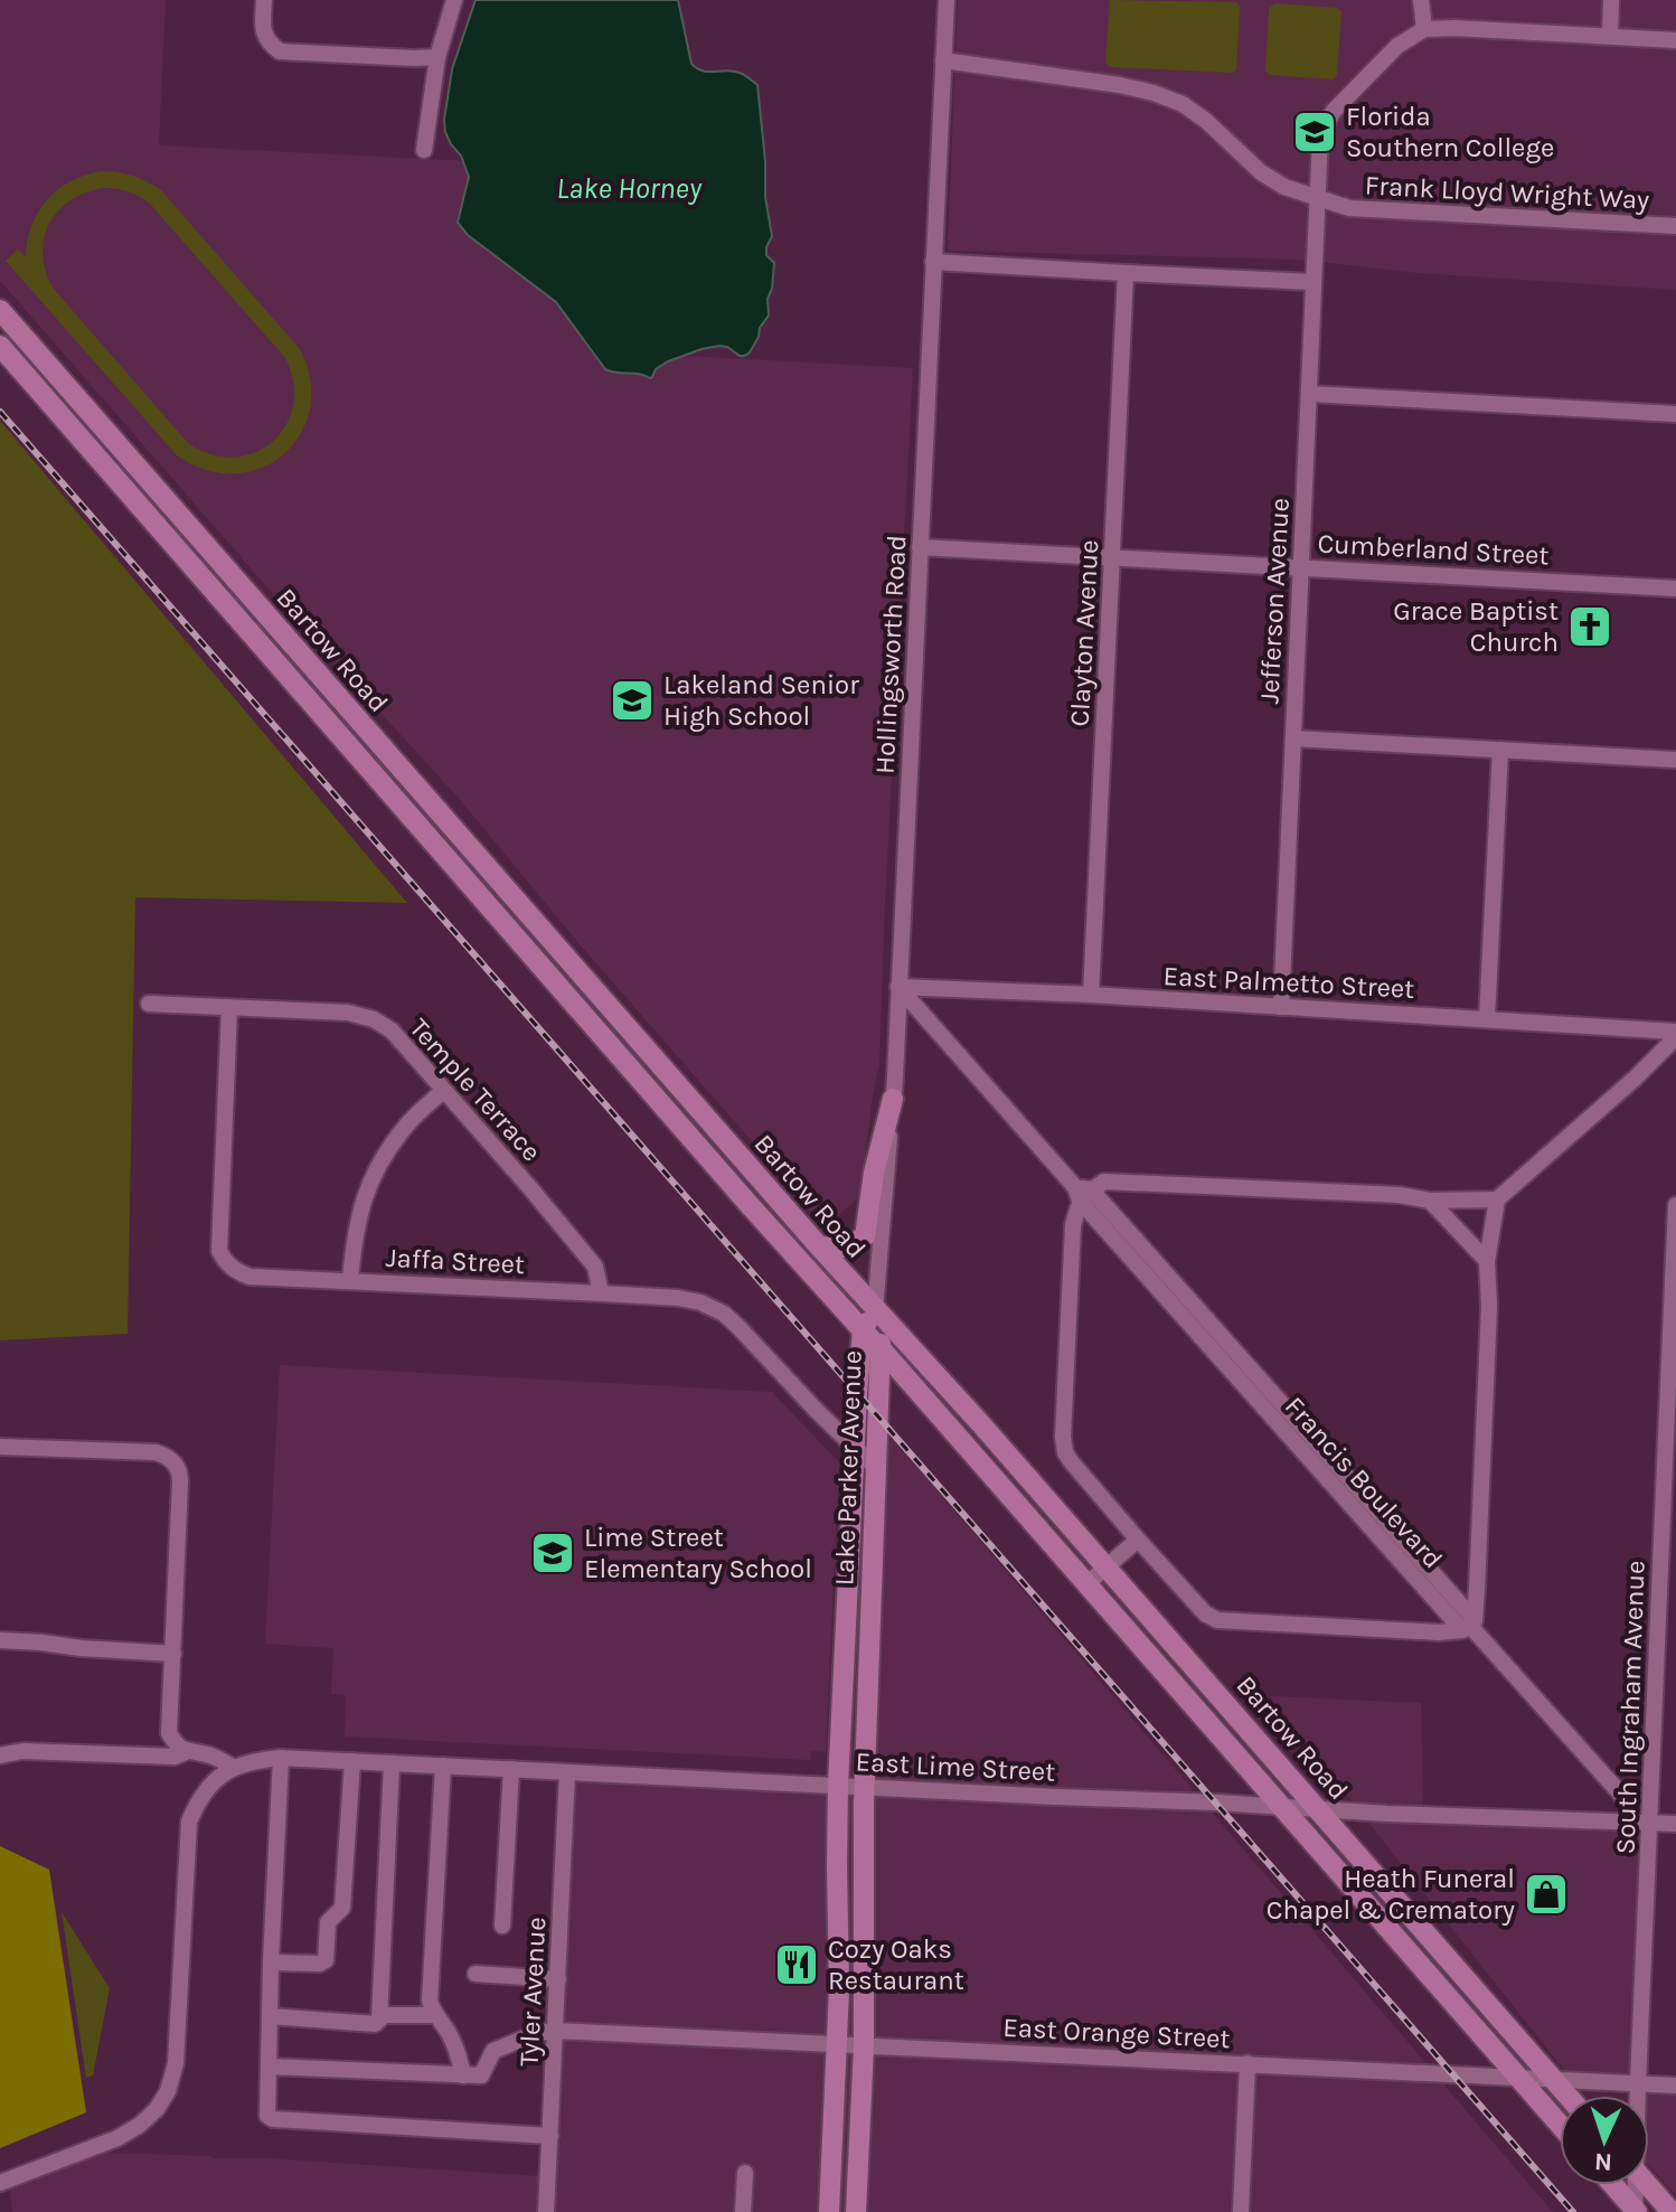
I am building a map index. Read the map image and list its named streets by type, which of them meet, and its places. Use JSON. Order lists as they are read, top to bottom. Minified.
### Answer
{"streets":{"main road":["Bartow Road","Lake Parker Avenue"],"street":["Frank Lloyd Wright Way","Cumberland Street","Jefferson Avenue","Clayton Avenue","Hollingsworth Road","East Palmetto Street","Temple Terrace","Jaffa Street","Francis Boulevard","South Ingraham Avenue","East Lime Street","Tyler Avenue","East Orange Street"]},"crossings":[["Frank Lloyd Wright Way","Jefferson Avenue"],["Frank Lloyd Wright Way","Hollingsworth Road"],["Cumberland Street","Jefferson Avenue"],["Cumberland Street","Clayton Avenue"],["Cumberland Street","Hollingsworth Road"],["Jefferson Avenue","East Palmetto Street"],["Clayton Avenue","East Palmetto Street"],["Bartow Road","Hollingsworth Road"],["Bartow Road","Lake Parker Avenue"],["Bartow Road","East Lime Street"],["Bartow Road","East Orange Street"],["Hollingsworth Road","East Palmetto Street"],["Hollingsworth Road","Lake Parker Avenue"],["Hollingsworth Road","Francis Boulevard"],["East Palmetto Street","Francis Boulevard"],["Temple Terrace","Jaffa Street"],["Jaffa Street","Lake Parker Avenue"],["Lake Parker Avenue","East Lime Street"],["Lake Parker Avenue","East Orange Street"],["South Ingraham Avenue","East Lime Street"],["South Ingraham Avenue","East Orange Street"],["East Lime Street","Tyler Avenue"],["Tyler Avenue","East Orange Street"]],"water":["Lake Horney"],"places":{"school or university":["Florida Southern College","Lakeland Senior High School","Lime Street Elementary School"],"church":["Grace Baptist Church"],"shop":["Heath Funeral Chapel & Crematory"],"restaurant":["Cozy Oaks Restaurant"]},"north":"bottom"}
